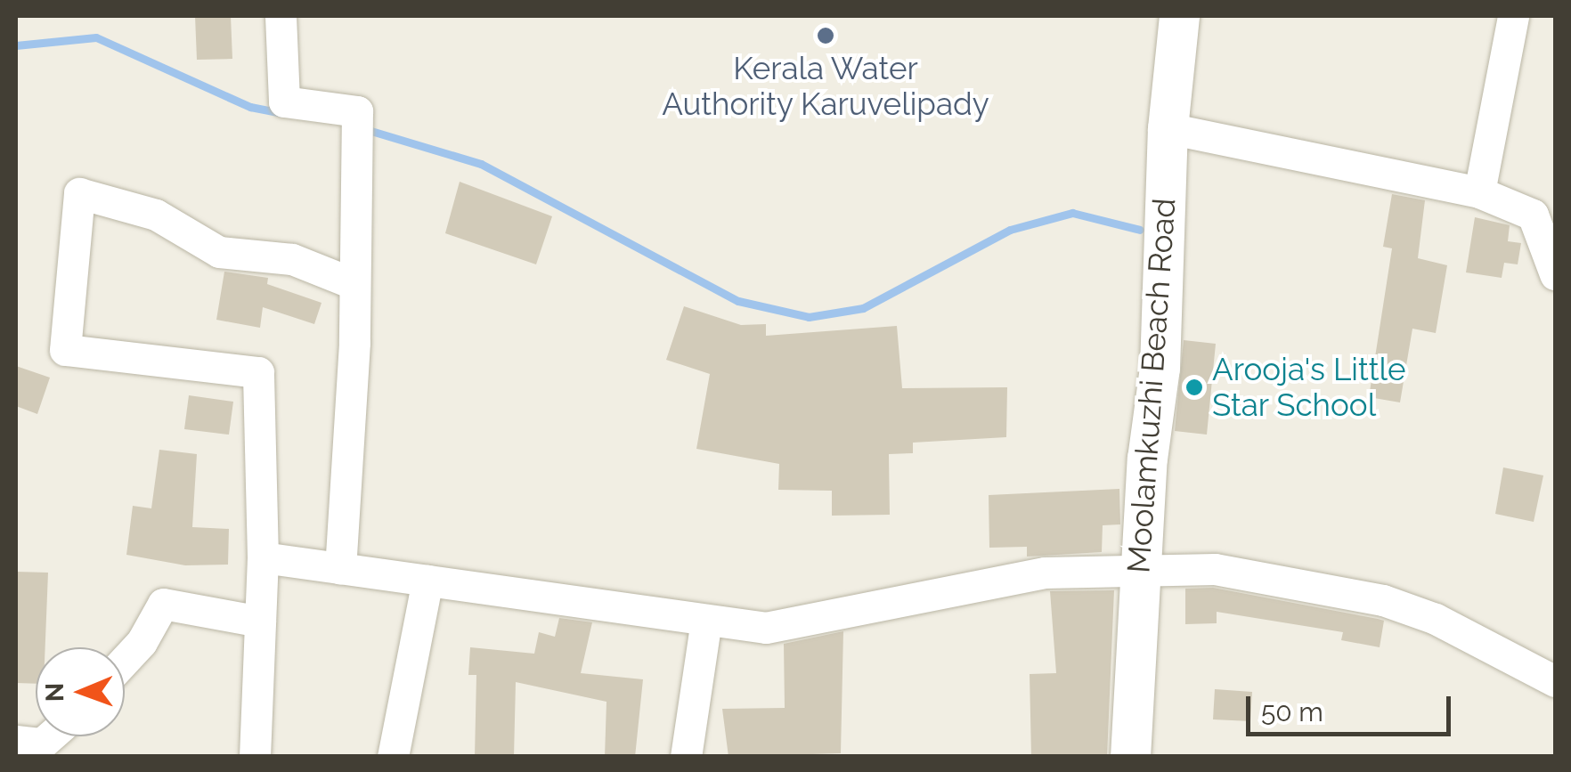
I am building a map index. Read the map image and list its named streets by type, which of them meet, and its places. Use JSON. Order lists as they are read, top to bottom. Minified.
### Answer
{"streets":{"street":["Moolamkuzhi Beach Road"]},"places":["Kerala Water Authority Karuvelipady","Arooja's Little Star School"],"scale_bar":"50 m","north":"left"}
